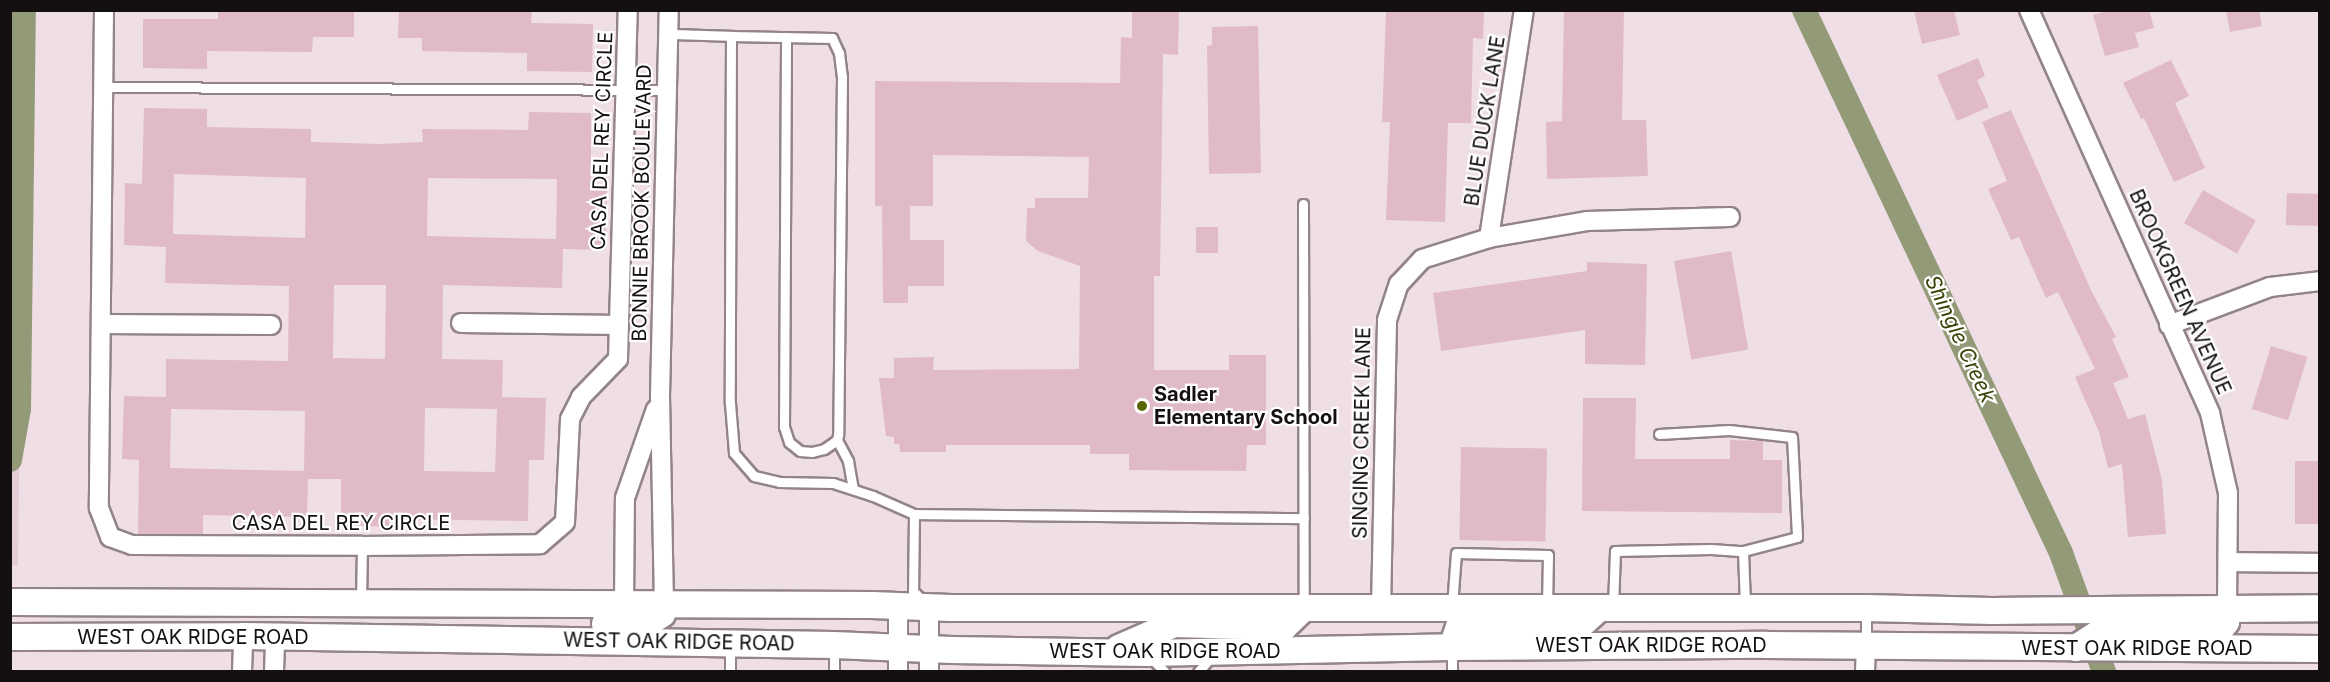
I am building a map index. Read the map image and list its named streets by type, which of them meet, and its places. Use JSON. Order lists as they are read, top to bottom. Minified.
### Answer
{"streets":{"street":["BLUE DUCK LANE","CASA DEL REY CIRCLE","BONNIE BROOK BOULEVARD","BROOKGREEN AVENUE","SINGING CREEK LANE","WEST OAK RIDGE ROAD"]},"crossings":[["BLUE DUCK LANE","SINGING CREEK LANE"],["BONNIE BROOK BOULEVARD","WEST OAK RIDGE ROAD"],["BROOKGREEN AVENUE","WEST OAK RIDGE ROAD"],["SINGING CREEK LANE","WEST OAK RIDGE ROAD"]],"water":["Shingle Creek"],"places":["Sadler Elementary School"]}
